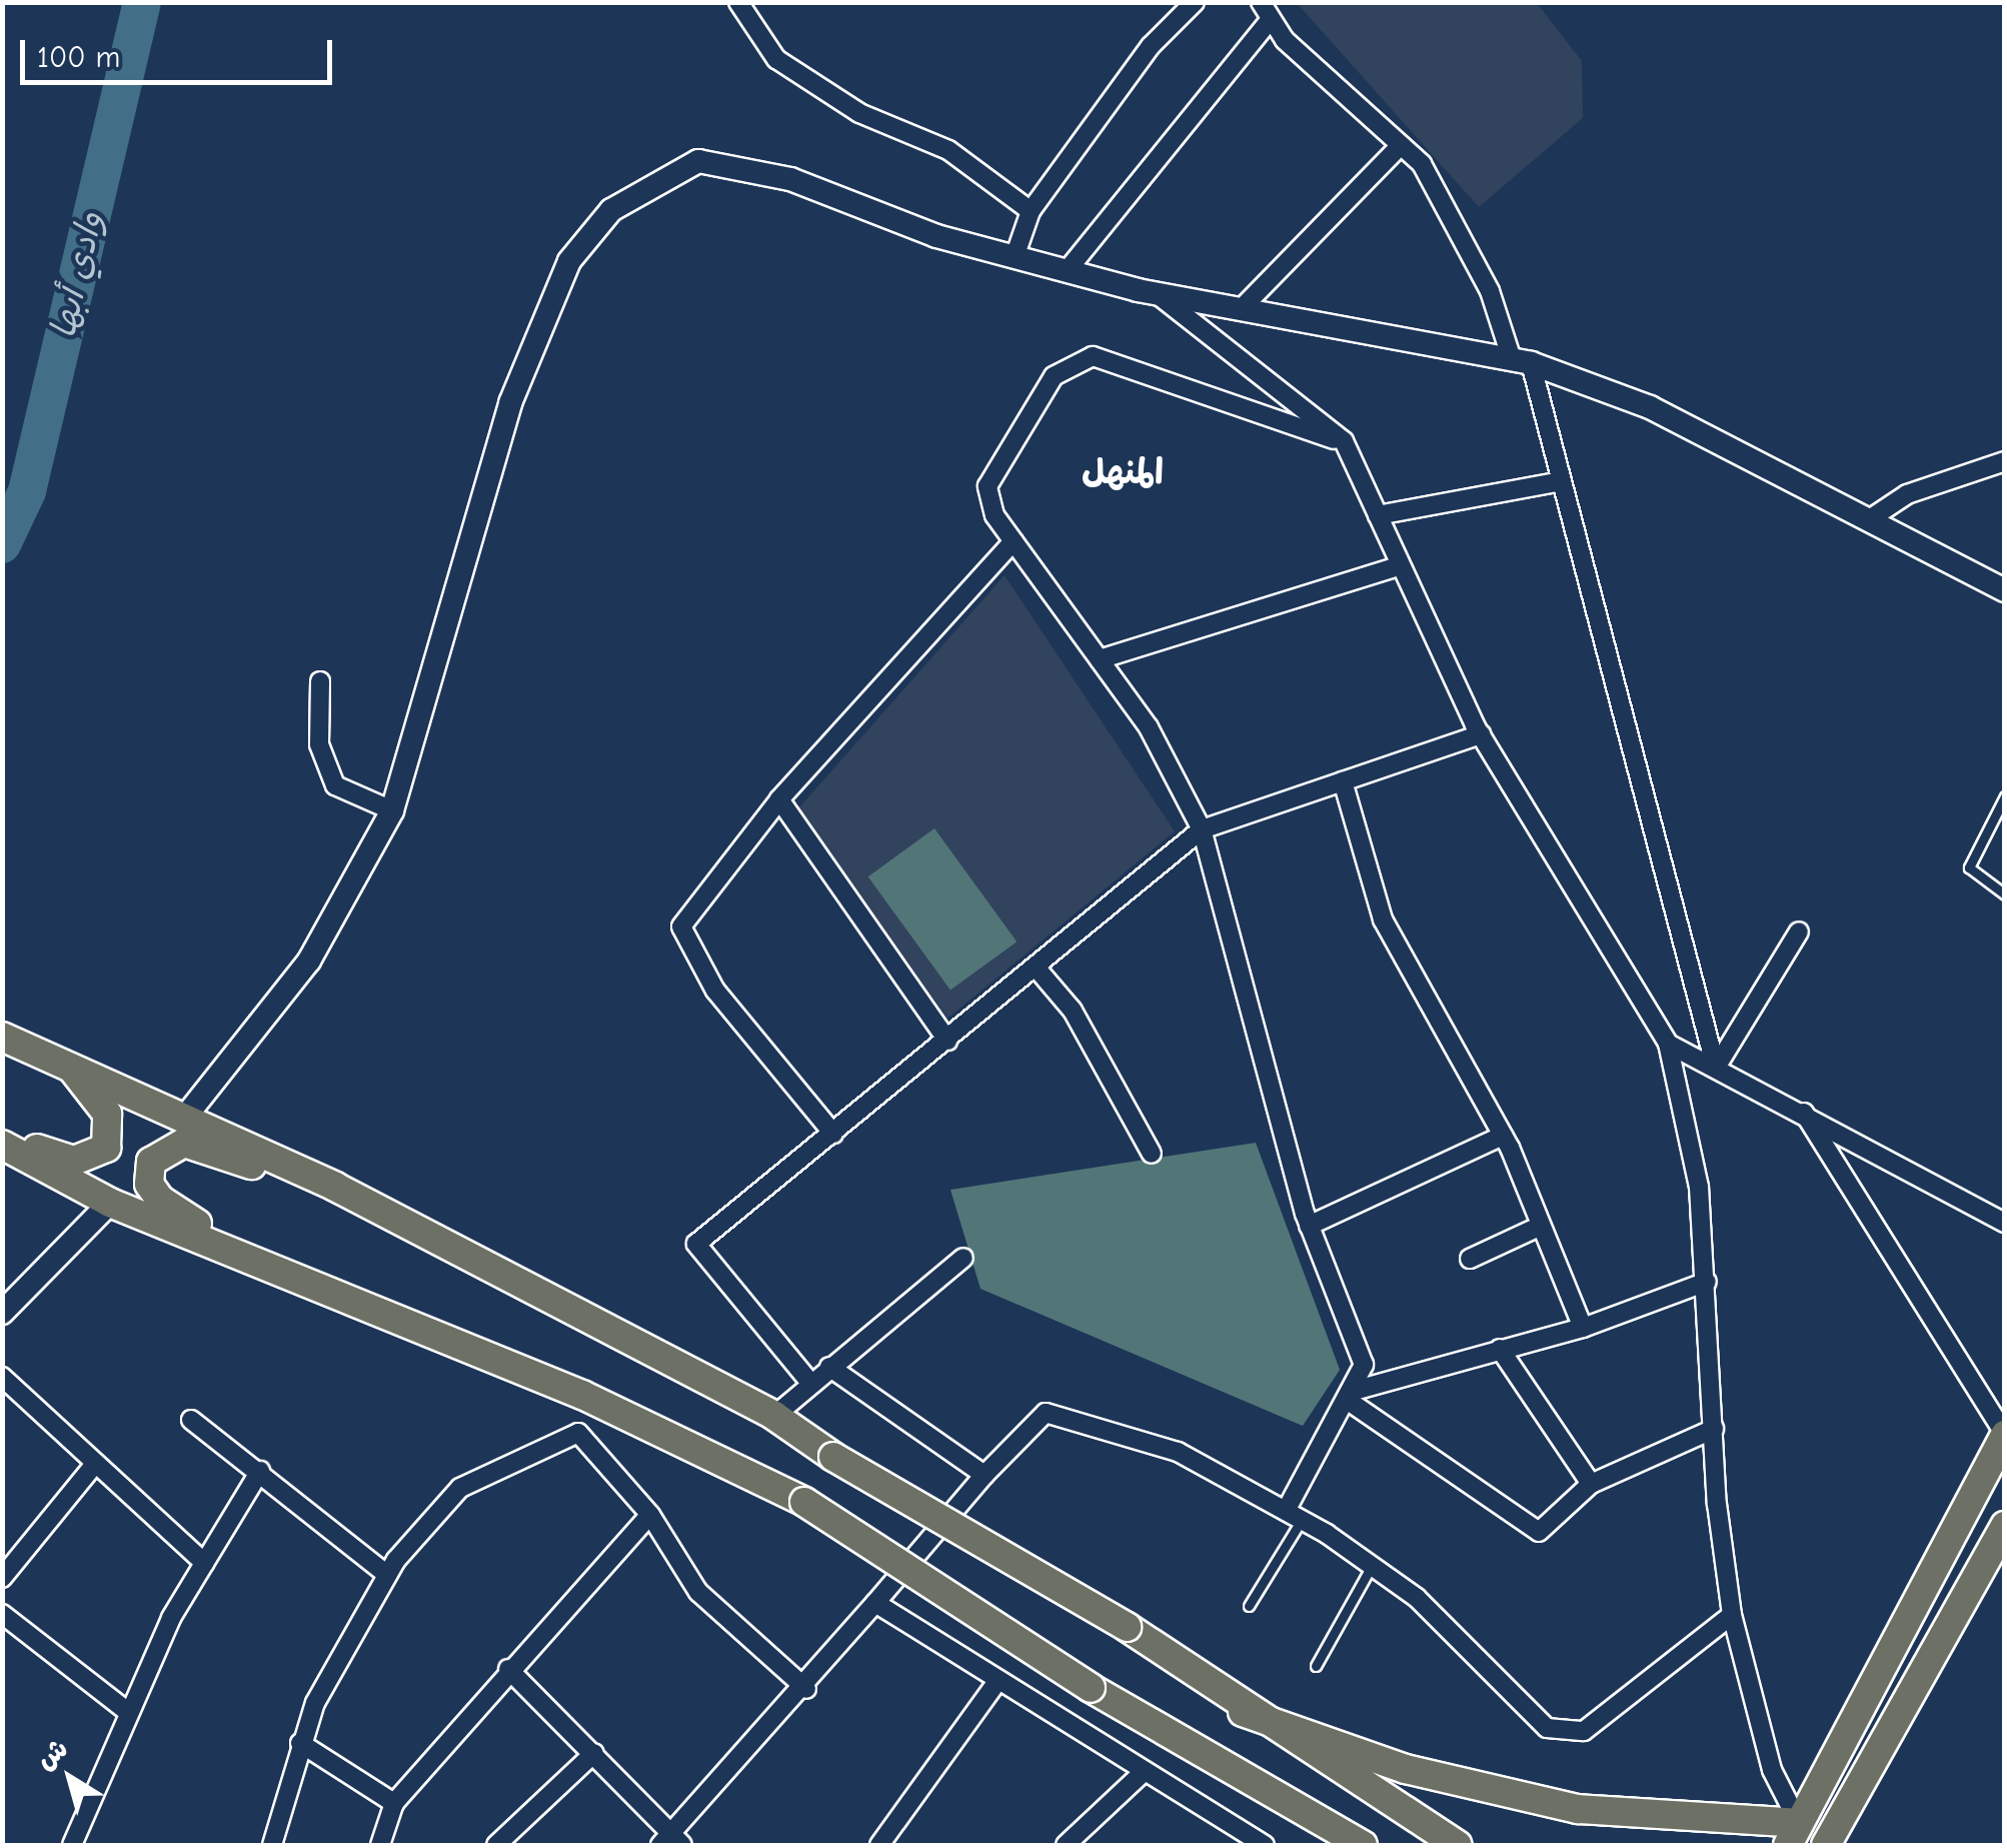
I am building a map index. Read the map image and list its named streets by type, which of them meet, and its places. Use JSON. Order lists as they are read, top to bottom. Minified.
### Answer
{"districts":["المنهل"],"water":["وادي أبها"],"scale_bar":"100 m","north":"top left"}
